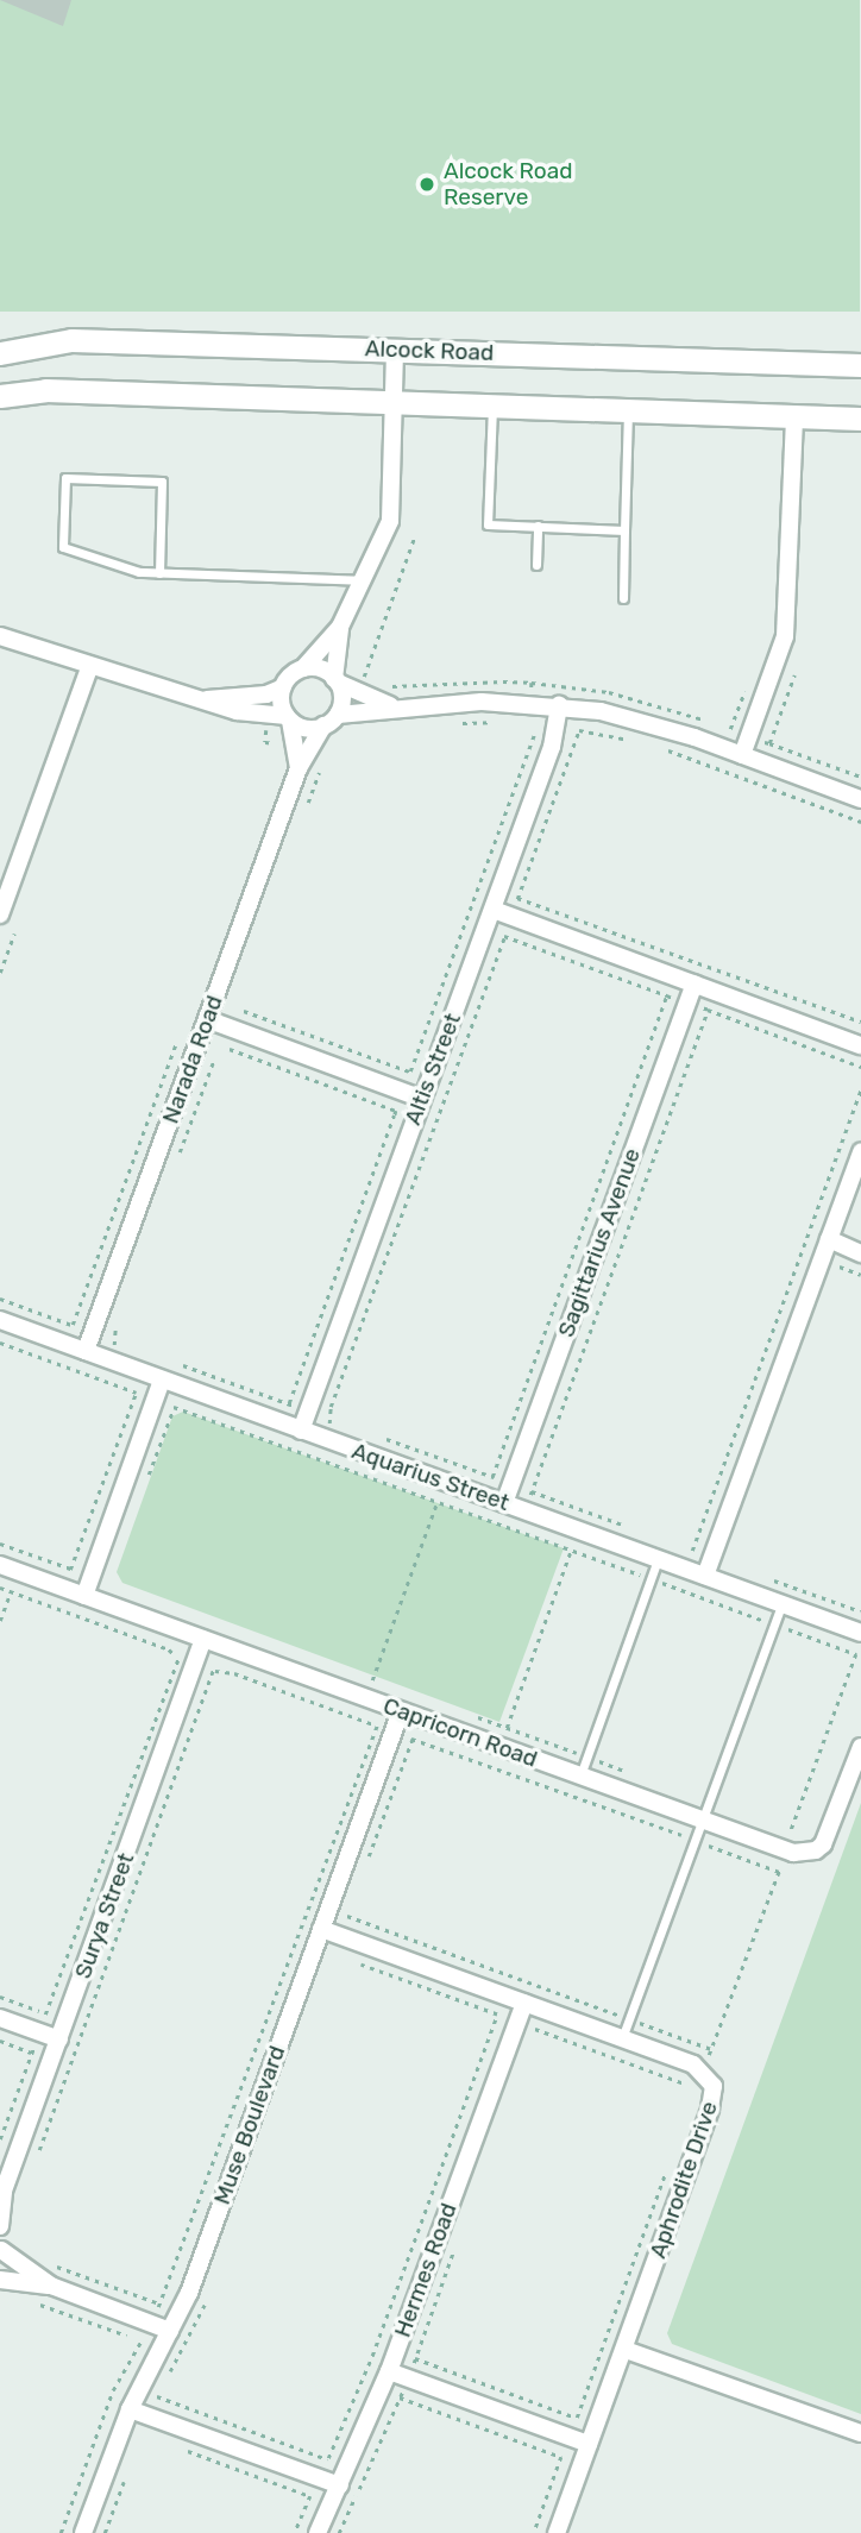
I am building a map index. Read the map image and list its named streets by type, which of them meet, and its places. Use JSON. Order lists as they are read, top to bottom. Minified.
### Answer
{"streets":{"street":["Alcock Road","Narada Road","Altis Street","Sagittarius Avenue","Aquarius Street","Capricorn Road","Surya Street","Muse Boulevard","Aphrodite Drive","Hermes Road"]},"crossings":[["Narada Road","Aquarius Street"],["Altis Street","Aquarius Street"],["Sagittarius Avenue","Aquarius Street"],["Capricorn Road","Surya Street"],["Capricorn Road","Muse Boulevard"],["Muse Boulevard","Aphrodite Drive"],["Aphrodite Drive","Hermes Road"]],"places":["Alcock Road Reserve"]}
